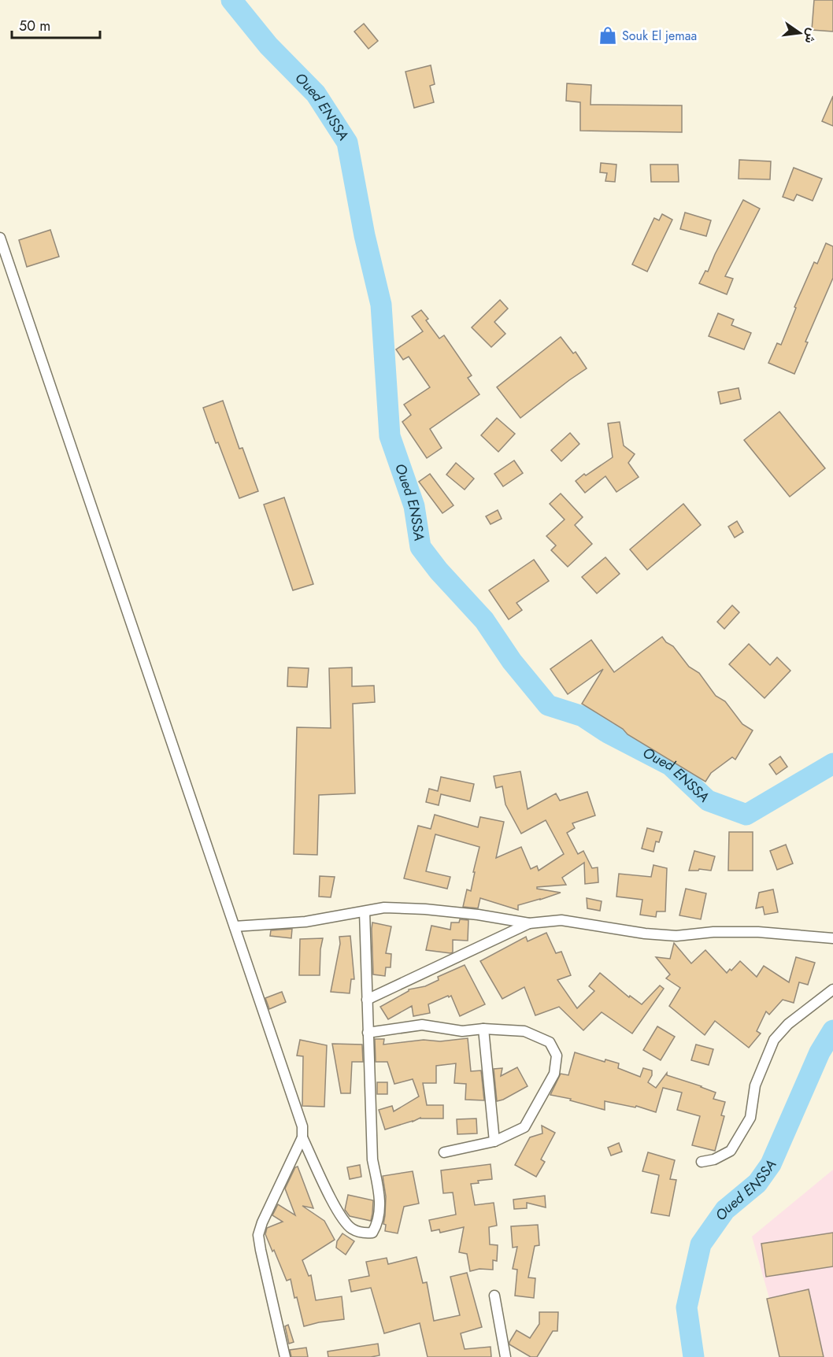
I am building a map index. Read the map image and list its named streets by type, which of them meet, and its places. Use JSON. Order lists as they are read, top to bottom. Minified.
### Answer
{"water":["Oued ENSSA"],"places":{"shop":["Souk El jemaa"]},"scale_bar":"50 m","north":"right"}
